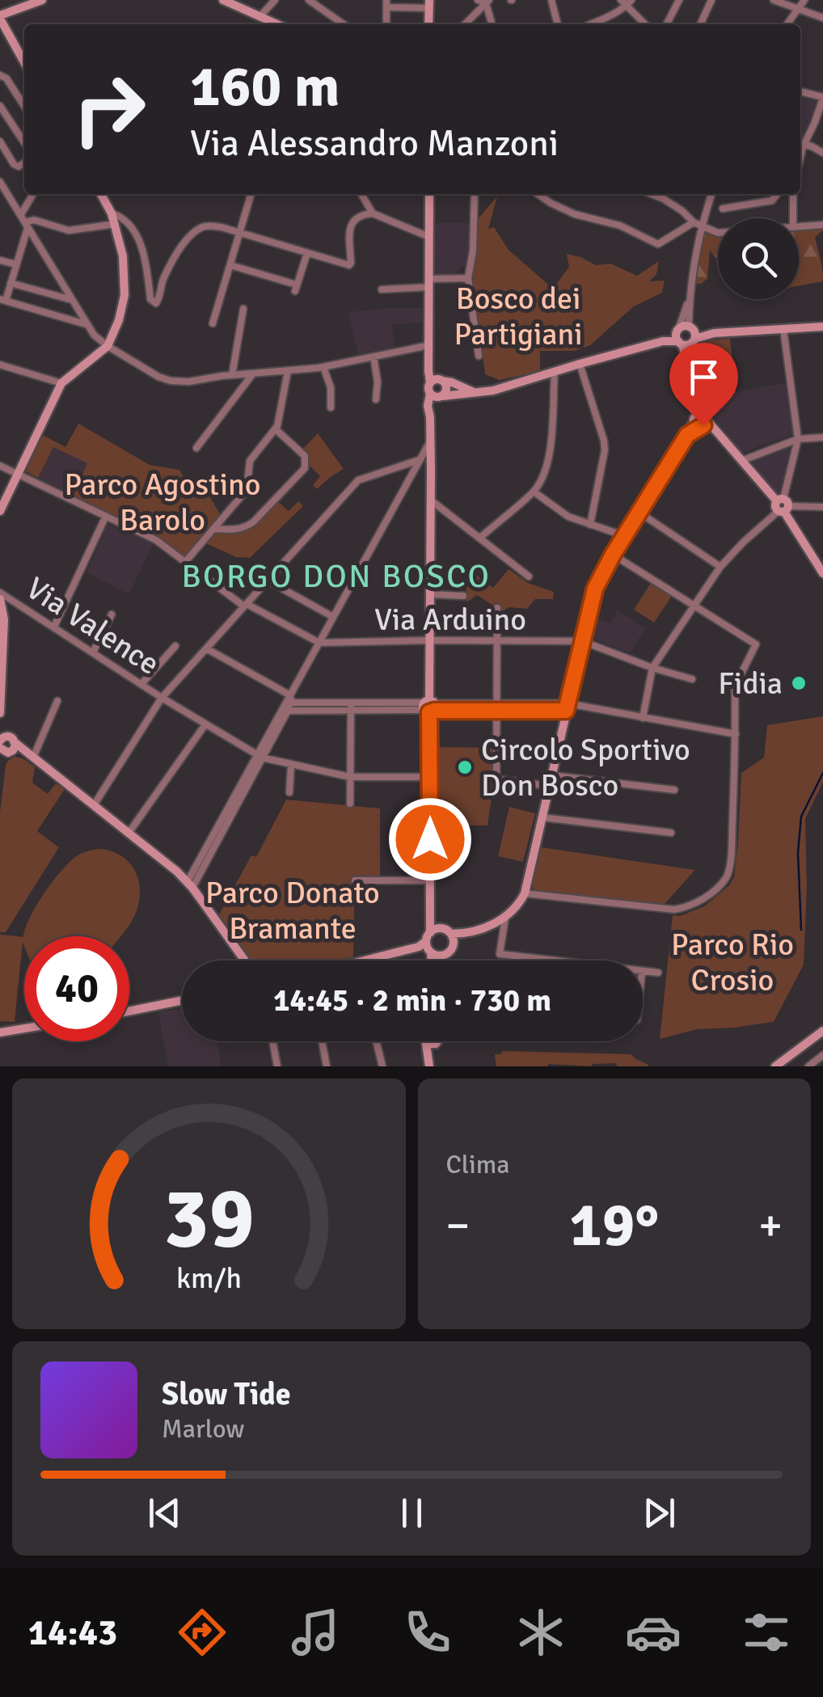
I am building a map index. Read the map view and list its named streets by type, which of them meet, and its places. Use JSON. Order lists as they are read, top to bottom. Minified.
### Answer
{"streets":{"street":["Via Arduino","Via Valence"]},"districts":["BORGO DON BOSCO"],"parks":["Bosco dei Partigiani","Parco Agostino Barolo","Parco Donato Bramante","Parco Rio Crosio"],"places":["Fidia","Circolo Sportivo Don Bosco"],"page":{"turn":["160 m","Via Alessandro Manzoni"],"limit":"40","trip":"14:45 · 2 min · 730 m","tile":"Clima","heat":["−","19°","+"],"song":["Slow Tide","Marlow"],"tabs":"14:43","gauge":["39","km/h"]}}
